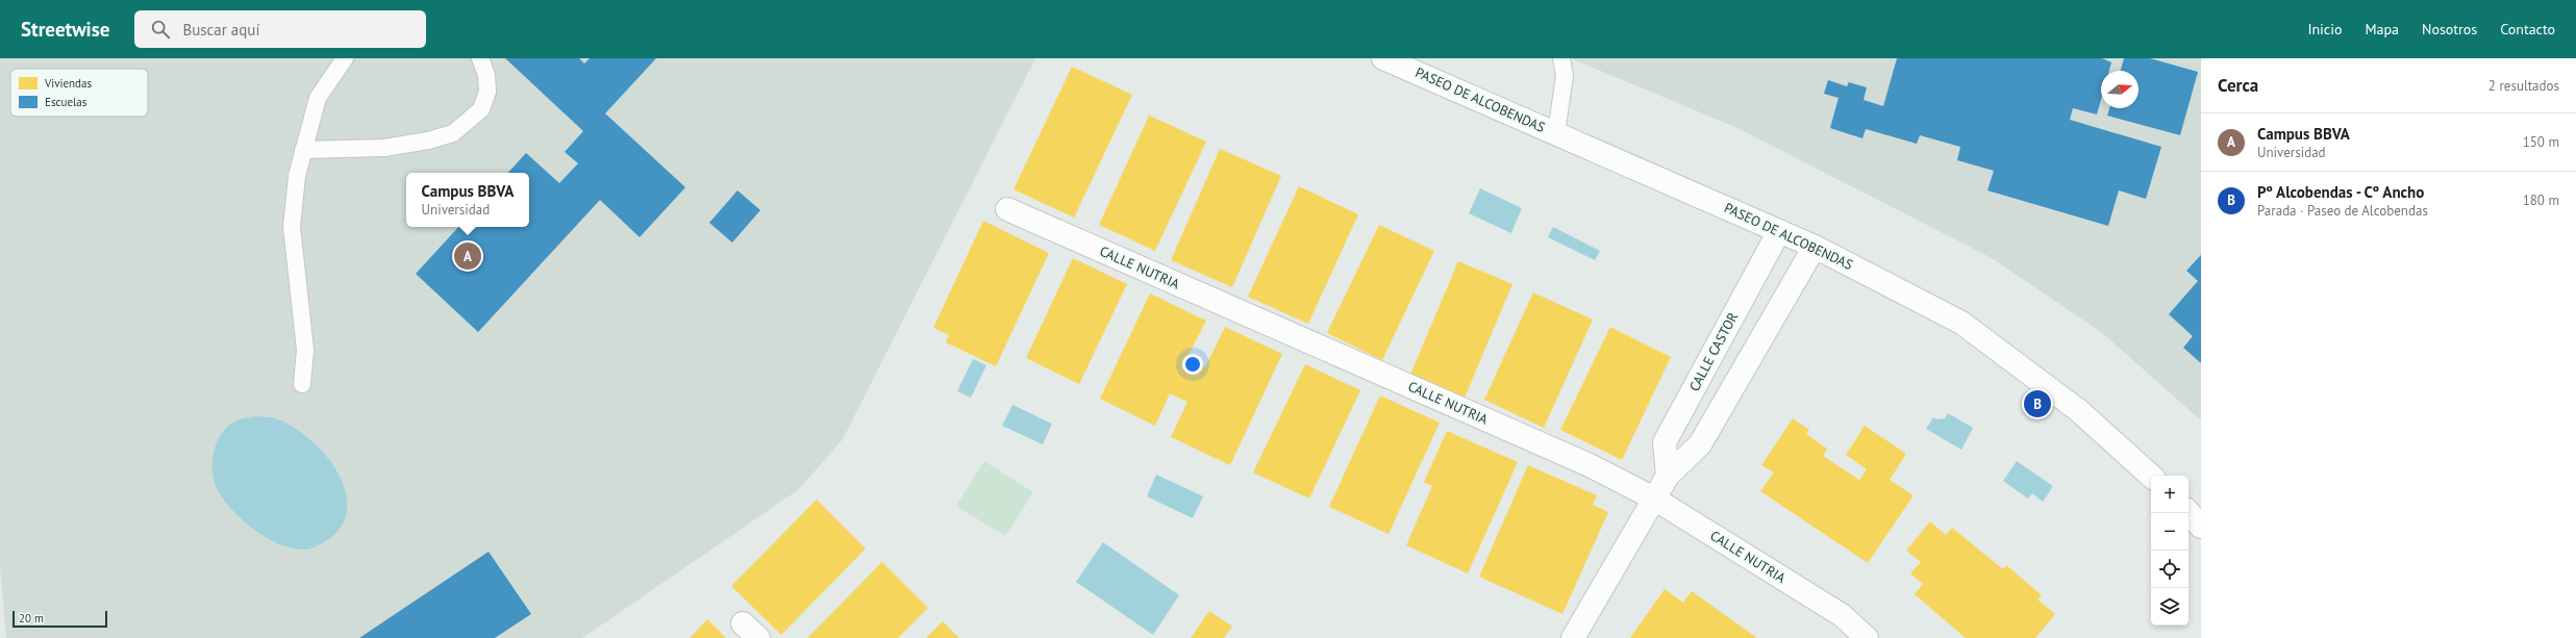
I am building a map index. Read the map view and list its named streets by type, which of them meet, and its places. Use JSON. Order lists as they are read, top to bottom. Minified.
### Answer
{"streets":{"street":["PASEO DE ALCOBENDAS","CALLE NUTRIA","CALLE CASTOR"]},"crossings":[["PASEO DE ALCOBENDAS","CALLE CASTOR"]],"legend":["Viviendas","Escuelas"],"scale_bar":"20 m","north":"right","page":{"header":"Streetwise","search":"Buscar aquí","nav":["Inicio","Mapa","Nosotros","Contacto"],"heading":["Cerca","2 resultados"],"list":[{"mark":"A","name":"Campus BBVA","note":"Universidad","value":"150 m"},{"mark":"B","name":"Pº Alcobendas - Cº Ancho","note":"Parada · Paseo de Alcobendas","value":"180 m"}],"popup":["Campus BBVA","Universidad"],"pins":["A","B"],"map_buttons":["+","−"],"scale":"20 m"}}
